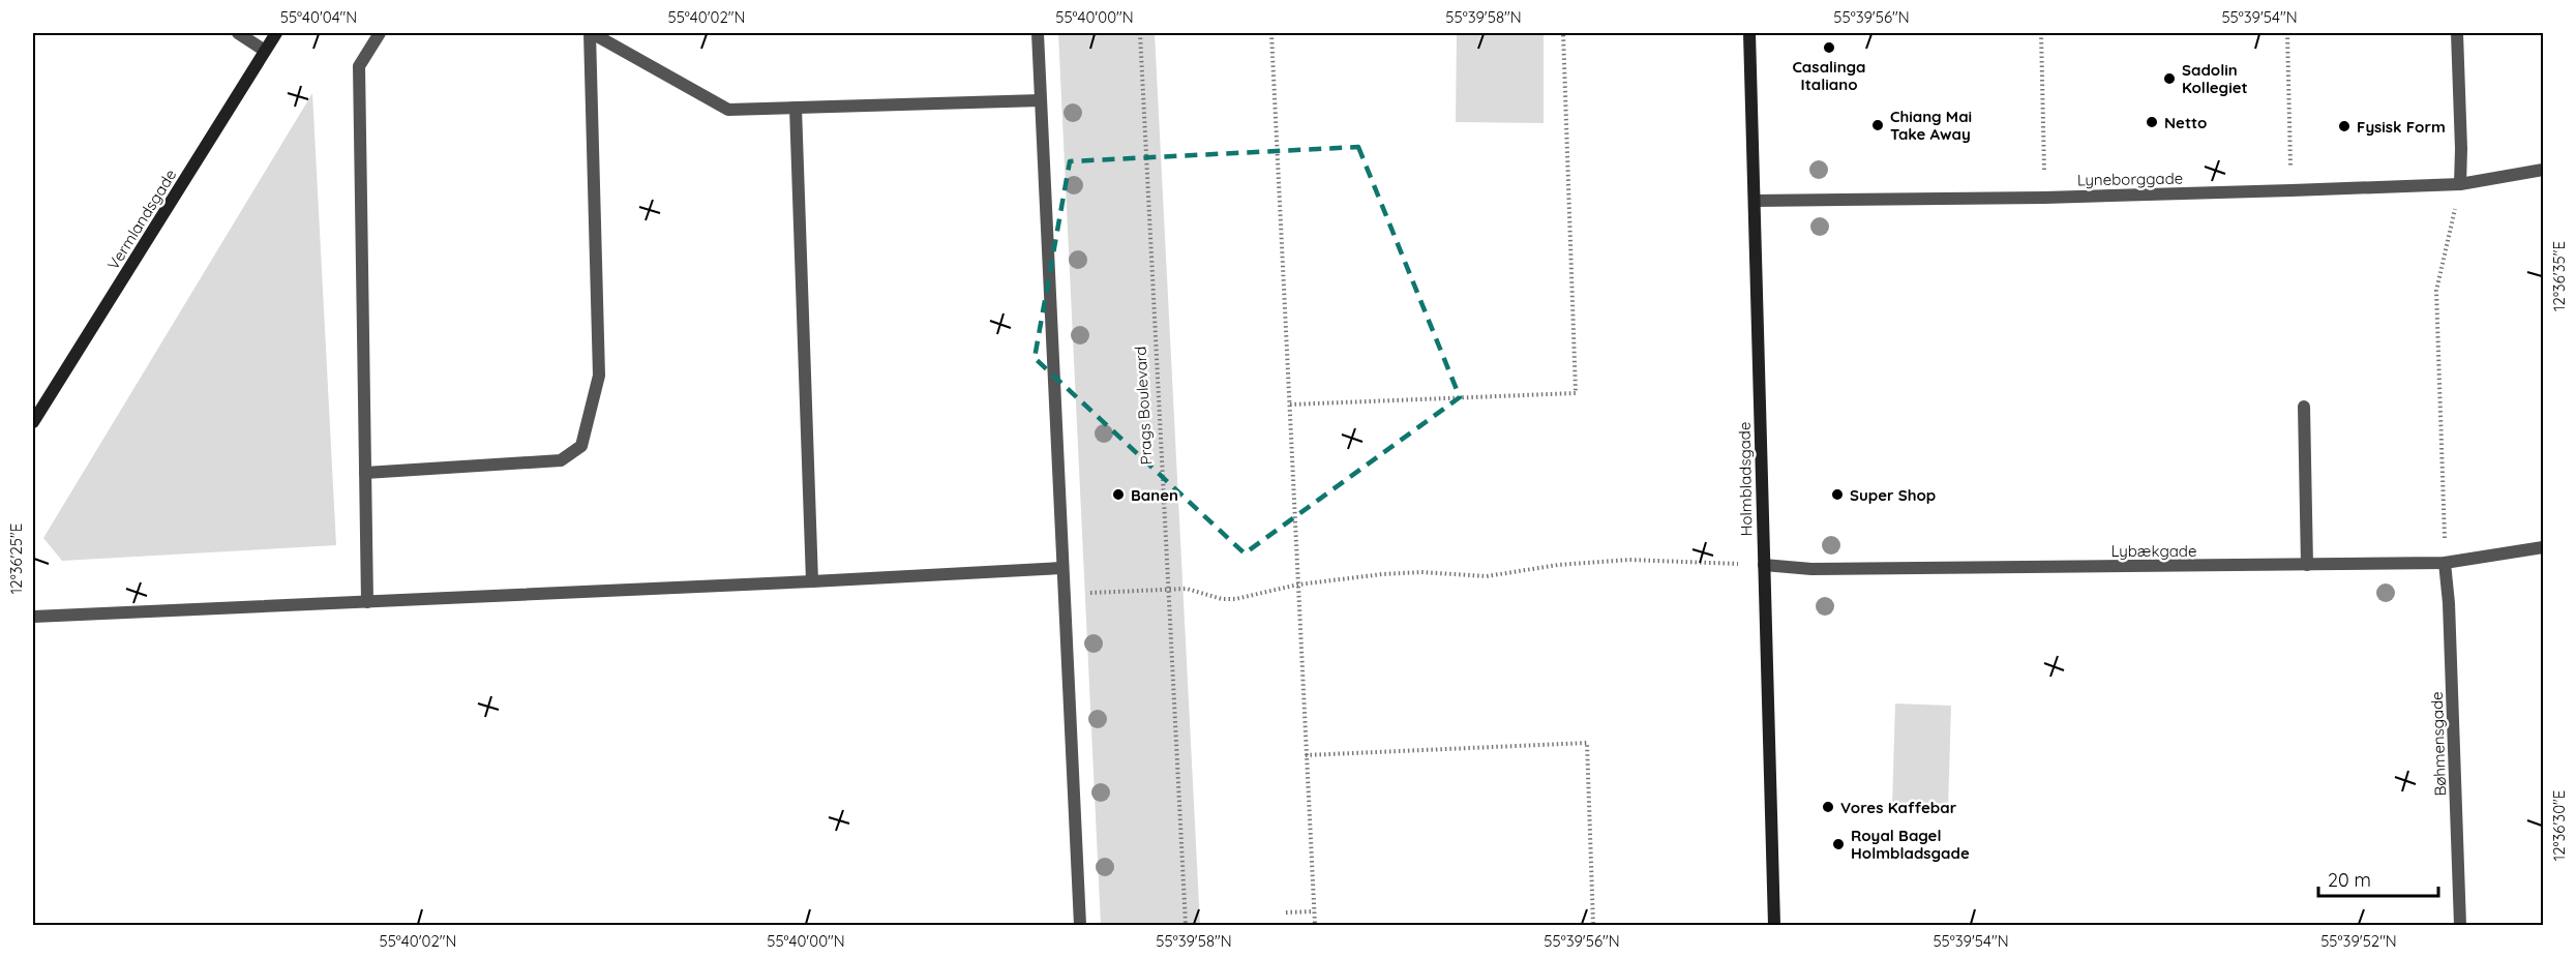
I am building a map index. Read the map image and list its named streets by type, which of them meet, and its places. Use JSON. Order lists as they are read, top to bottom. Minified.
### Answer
{"streets":{"street":["Lyneborggade","Vermlandsgade","Holmbladsgade","Lybækgade","Bøhmensgade"],"path":["Prags Boulevard"]},"crossings":[["Lyneborggade","Holmbladsgade"],["Holmbladsgade","Lybækgade"],["Lybækgade","Bøhmensgade"]],"places":["Casalinga Italiano","Sadolin Kollegiet","Netto","Chiang Mai Take Away","Fysisk Form","Banen","Super Shop","Vores Kaffebar","Royal Bagel Holmbladsgade"],"scale_bar":"20 m","coordinates":["55°40'04\"N","55°40'02\"N","55°40'00\"N","55°39'58\"N","55°39'56\"N","55°39'54\"N","12°36'35\"E","12°36'25\"E","12°36'30\"E","55°39'52\"N"]}
